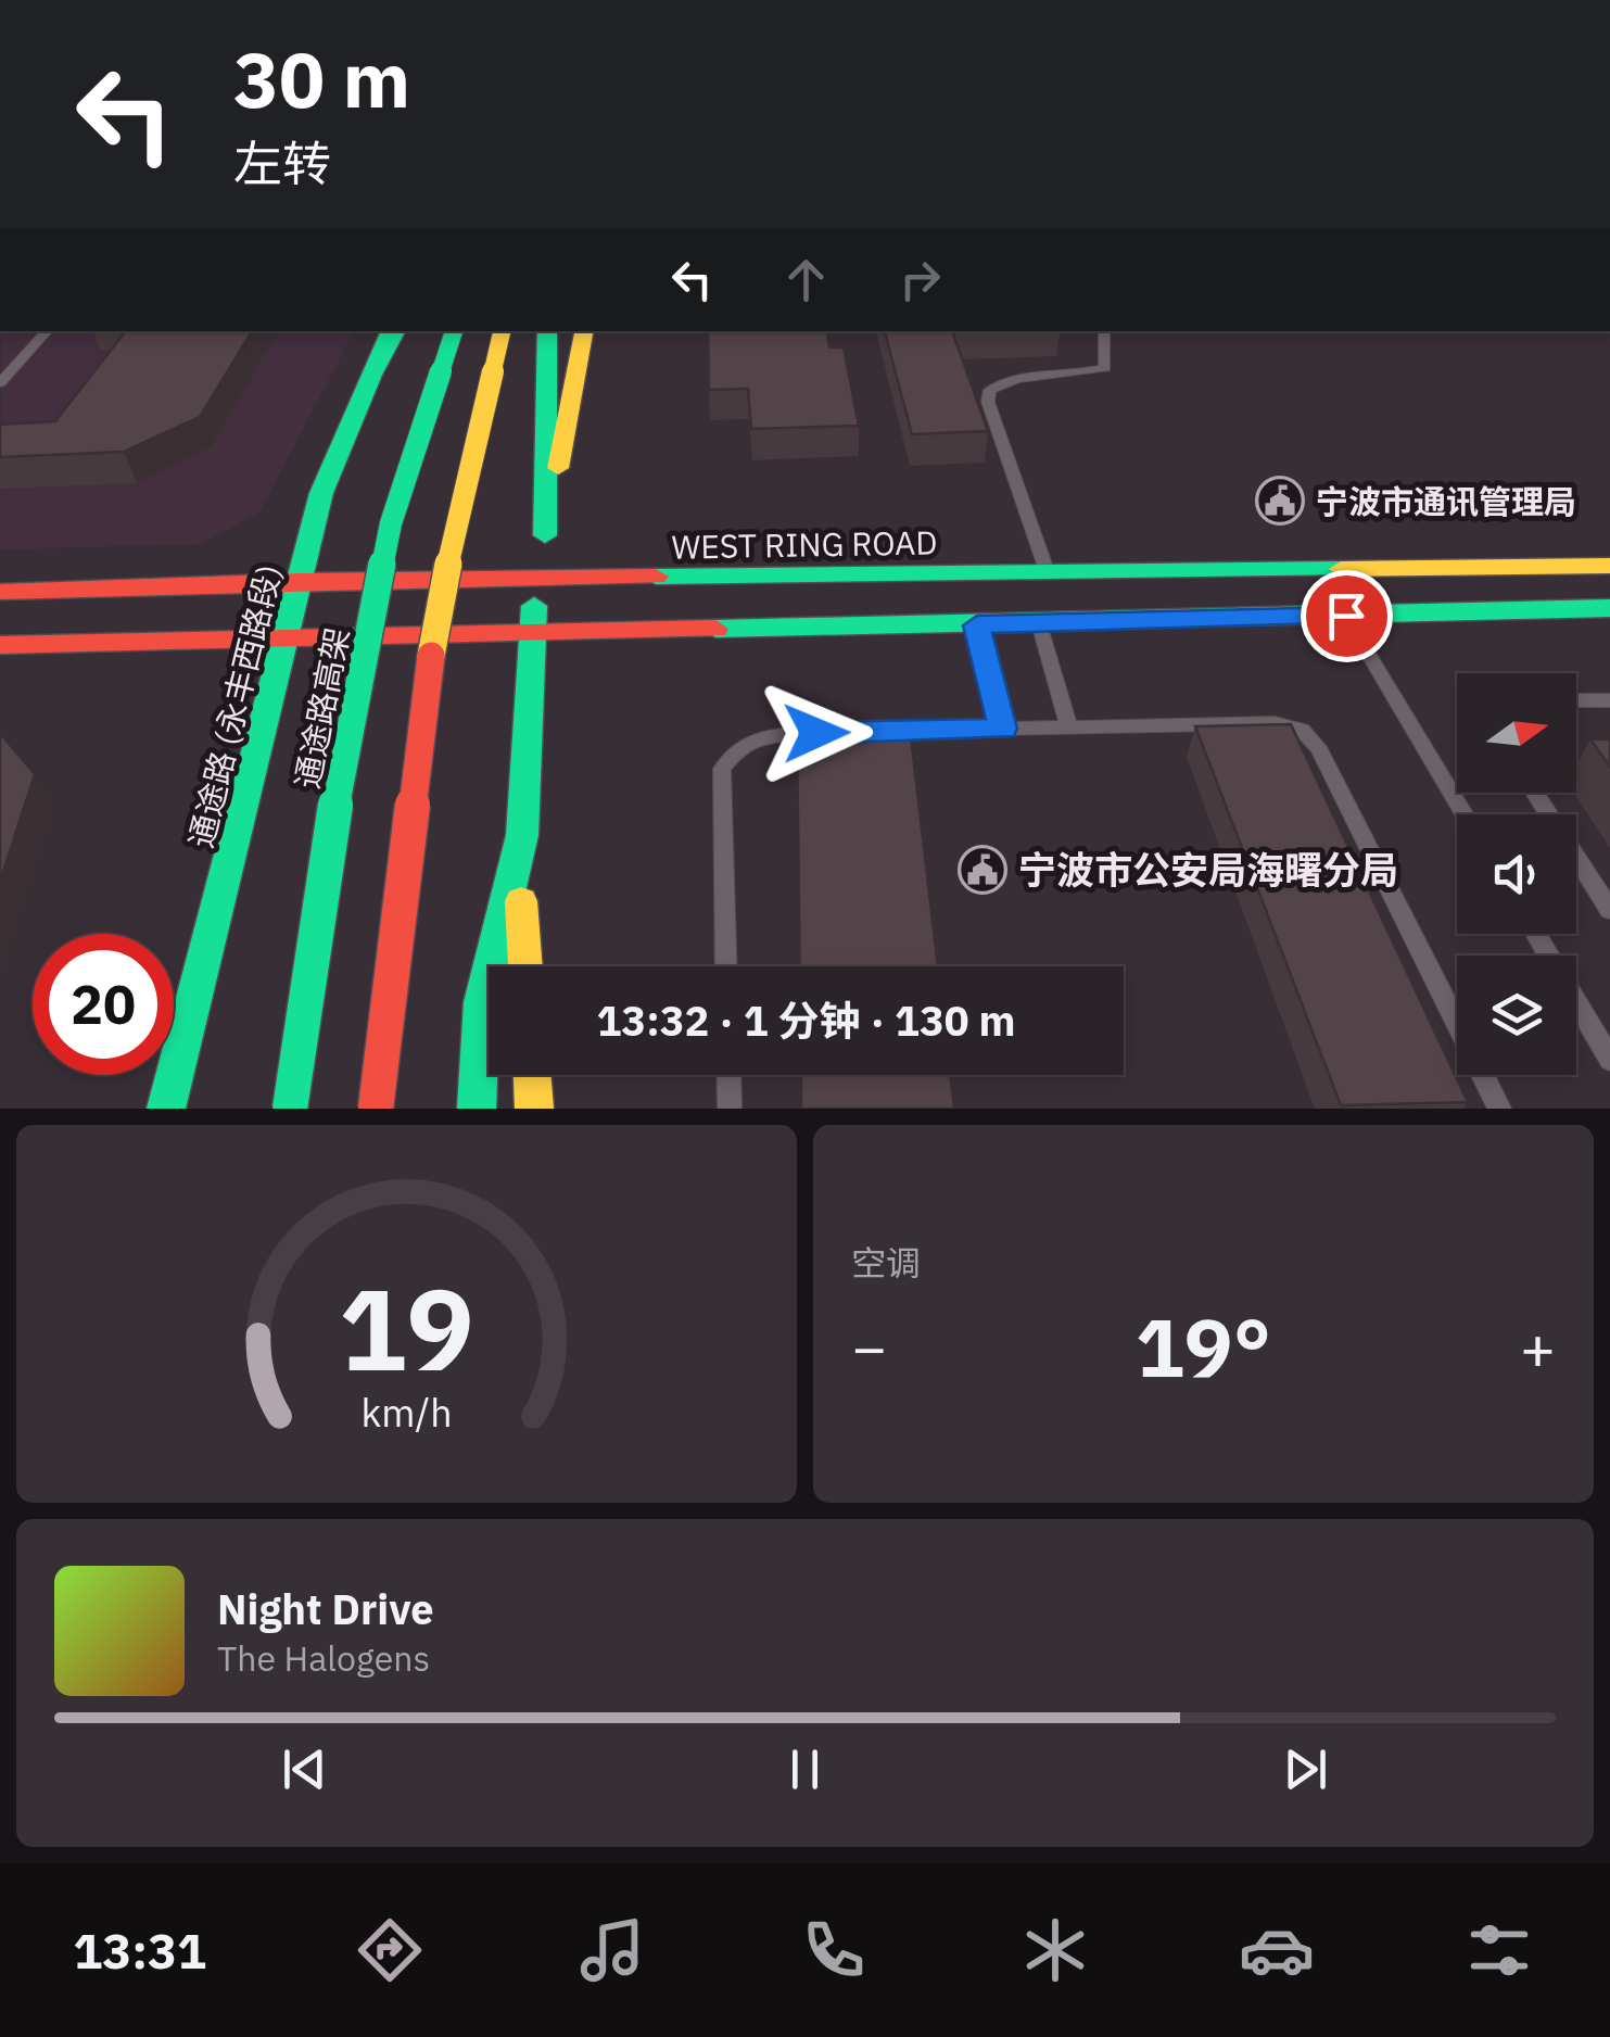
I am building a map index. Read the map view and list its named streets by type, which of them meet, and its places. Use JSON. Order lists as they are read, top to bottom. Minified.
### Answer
{"streets":{"main road":["WEST RING ROAD","通途路 (永丰西路段)","通途路高架"]},"crossings":[["WEST RING ROAD","通途路 (永丰西路段)"]],"places":{"public building":["宁波市通讯管理局","宁波市公安局海曙分局"]},"north":"right","page":{"turn":["30 m","左转"],"limit":"20","trip":"13:32 · 1 分钟 · 130 m","tile":"空调","heat":["−","19°","+"],"song":["Night Drive","The Halogens"],"tabs":"13:31","gauge":["19","km/h"]}}
